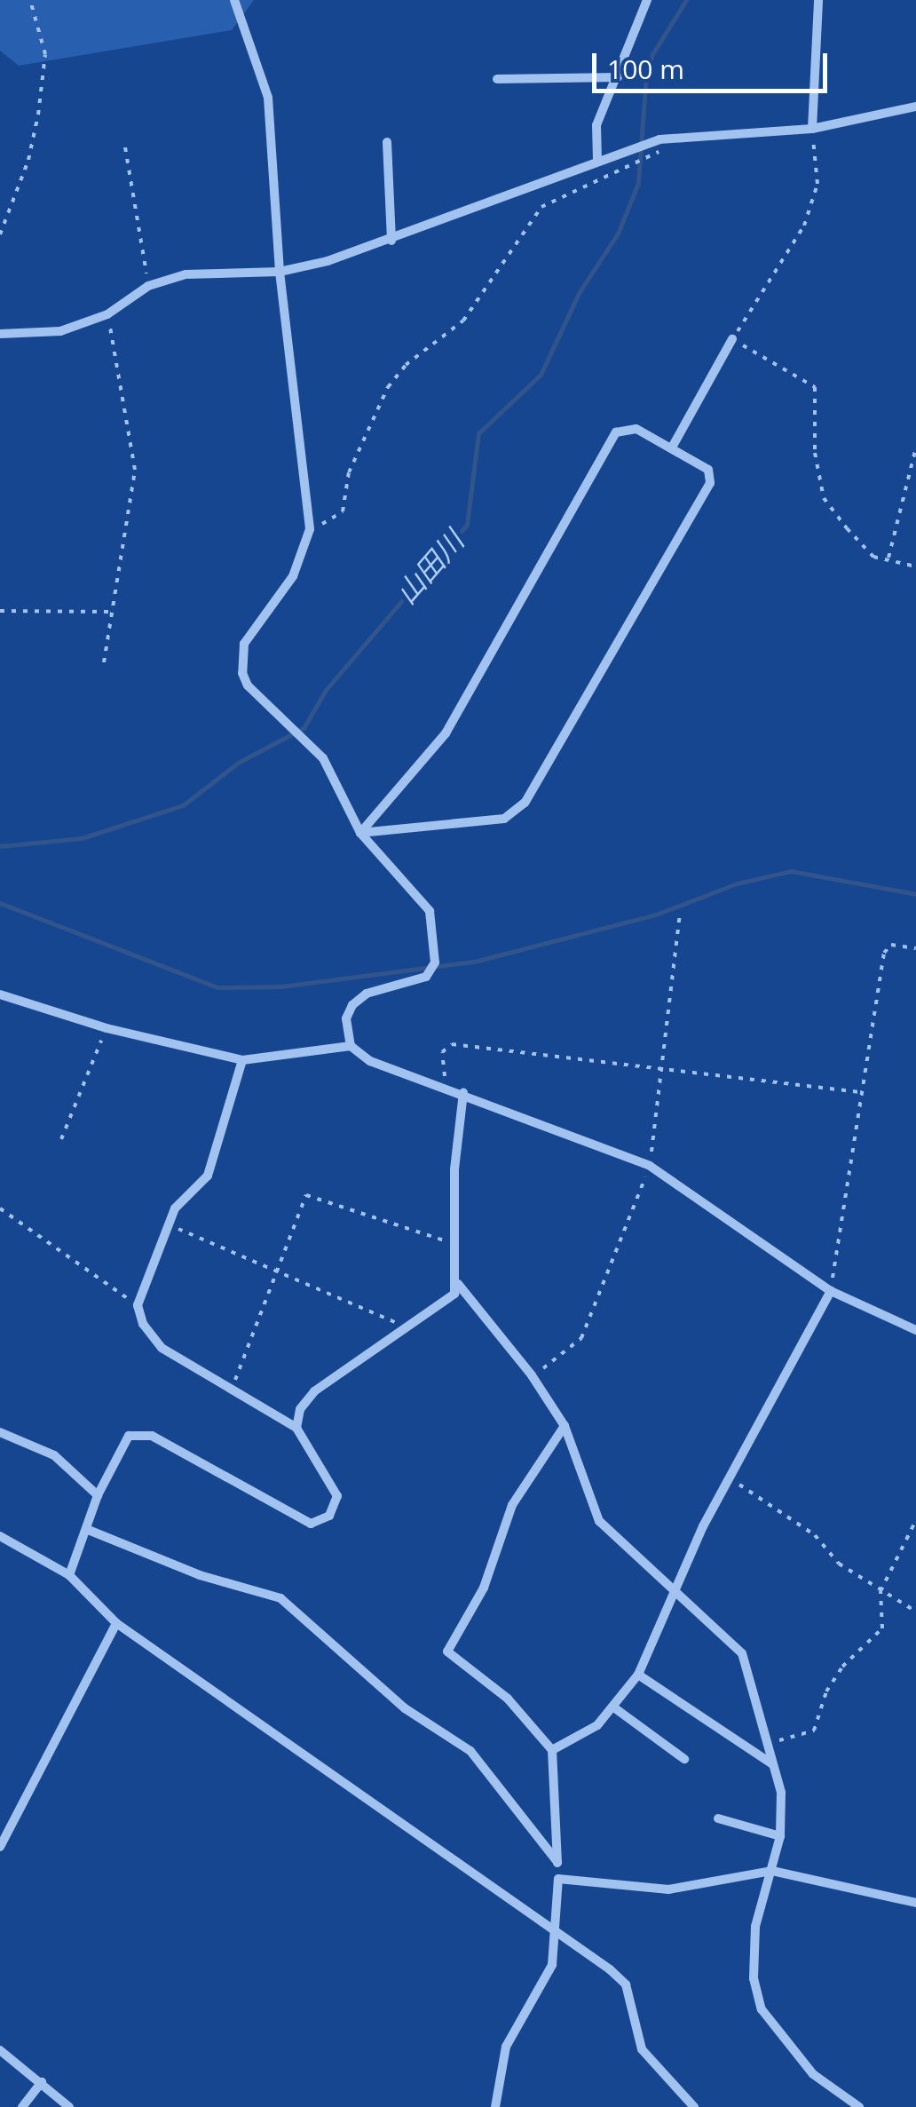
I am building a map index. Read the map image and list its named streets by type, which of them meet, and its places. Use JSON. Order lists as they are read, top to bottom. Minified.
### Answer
{"water":["山田川"],"scale_bar":"100 m"}
